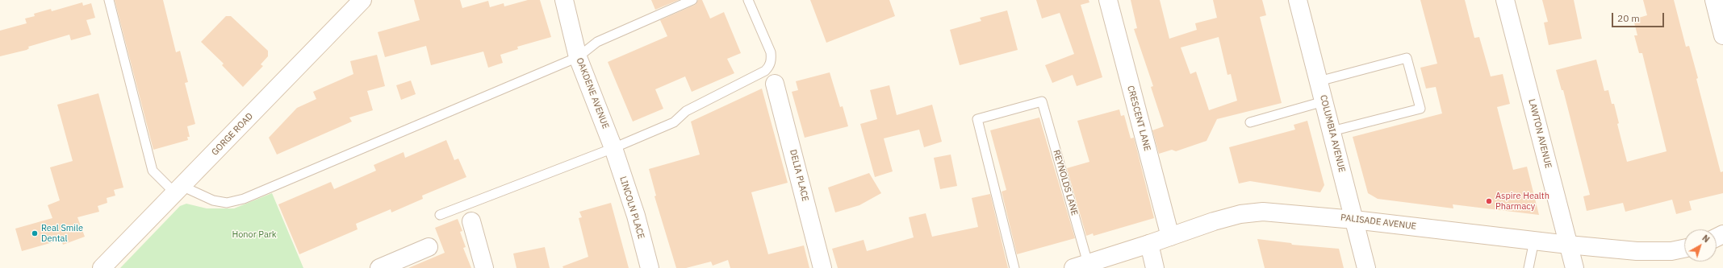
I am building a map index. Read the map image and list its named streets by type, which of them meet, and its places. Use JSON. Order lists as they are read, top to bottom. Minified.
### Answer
{"streets":{"street":["OAKDENE AVENUE","CRESCENT LANE","COLUMBIA AVENUE","LAWTON AVENUE","GORGE ROAD","DELIA PLACE","LINCOLN PLACE","PALISADE AVENUE"],"lane":["REYNOLDS LANE"]},"crossings":[["OAKDENE AVENUE","LINCOLN PLACE"],["CRESCENT LANE","PALISADE AVENUE"],["COLUMBIA AVENUE","PALISADE AVENUE"],["LAWTON AVENUE","PALISADE AVENUE"],["REYNOLDS LANE","PALISADE AVENUE"]],"parks":["Honor Park"],"places":["Aspire Health Pharmacy","Real Smile Dental"],"scale_bar":"20 m","north":"top right"}
